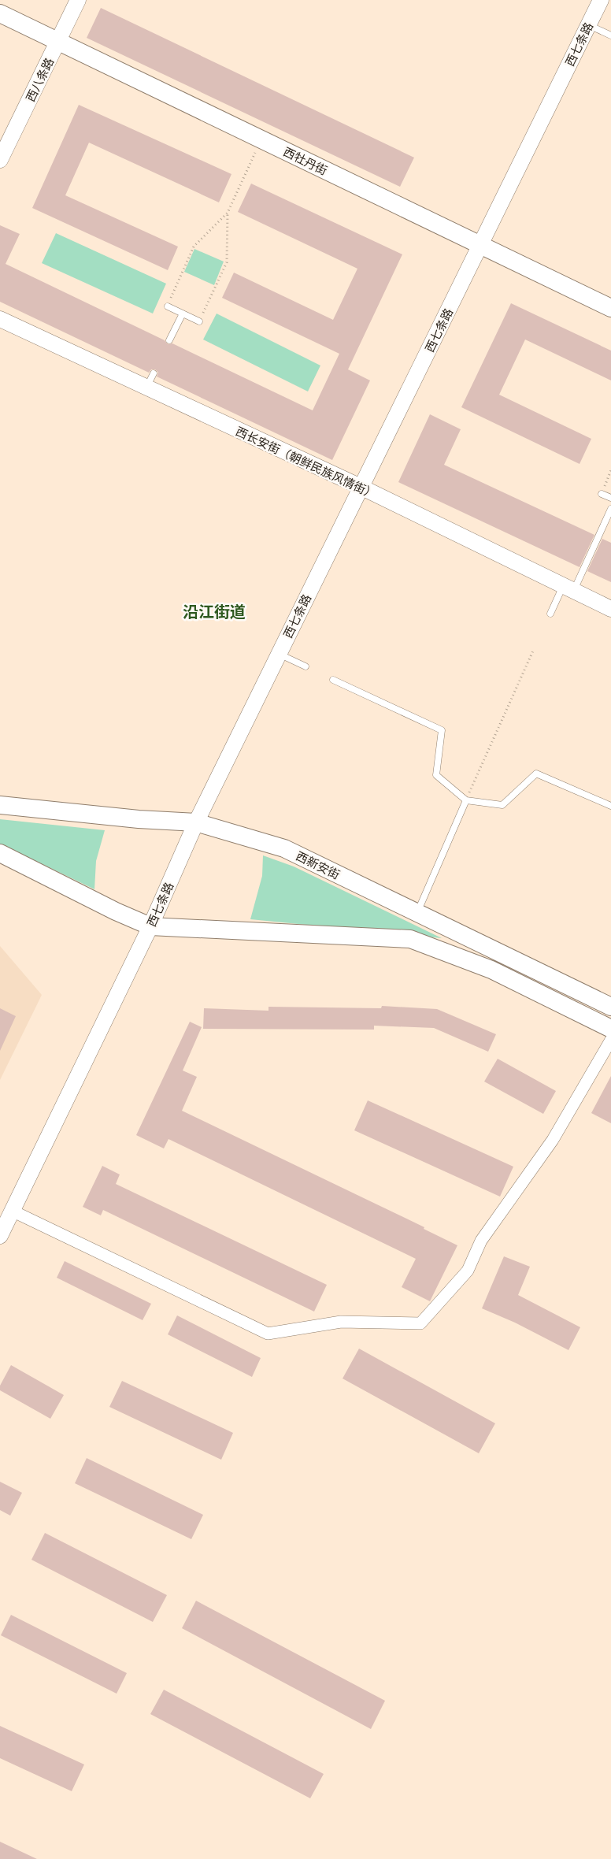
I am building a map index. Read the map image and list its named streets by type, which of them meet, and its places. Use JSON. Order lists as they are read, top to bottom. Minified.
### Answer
{"streets":{"main road":["西牡丹街","西新安街"],"street":["西七条路","西八条路","西长安街（朝鲜民族风情街）"]},"crossings":[["西七条路","西牡丹街"],["西七条路","西长安街（朝鲜民族风情街）"],["西七条路","西新安街"],["西八条路","西牡丹街"]],"districts":["沿江街道"]}
